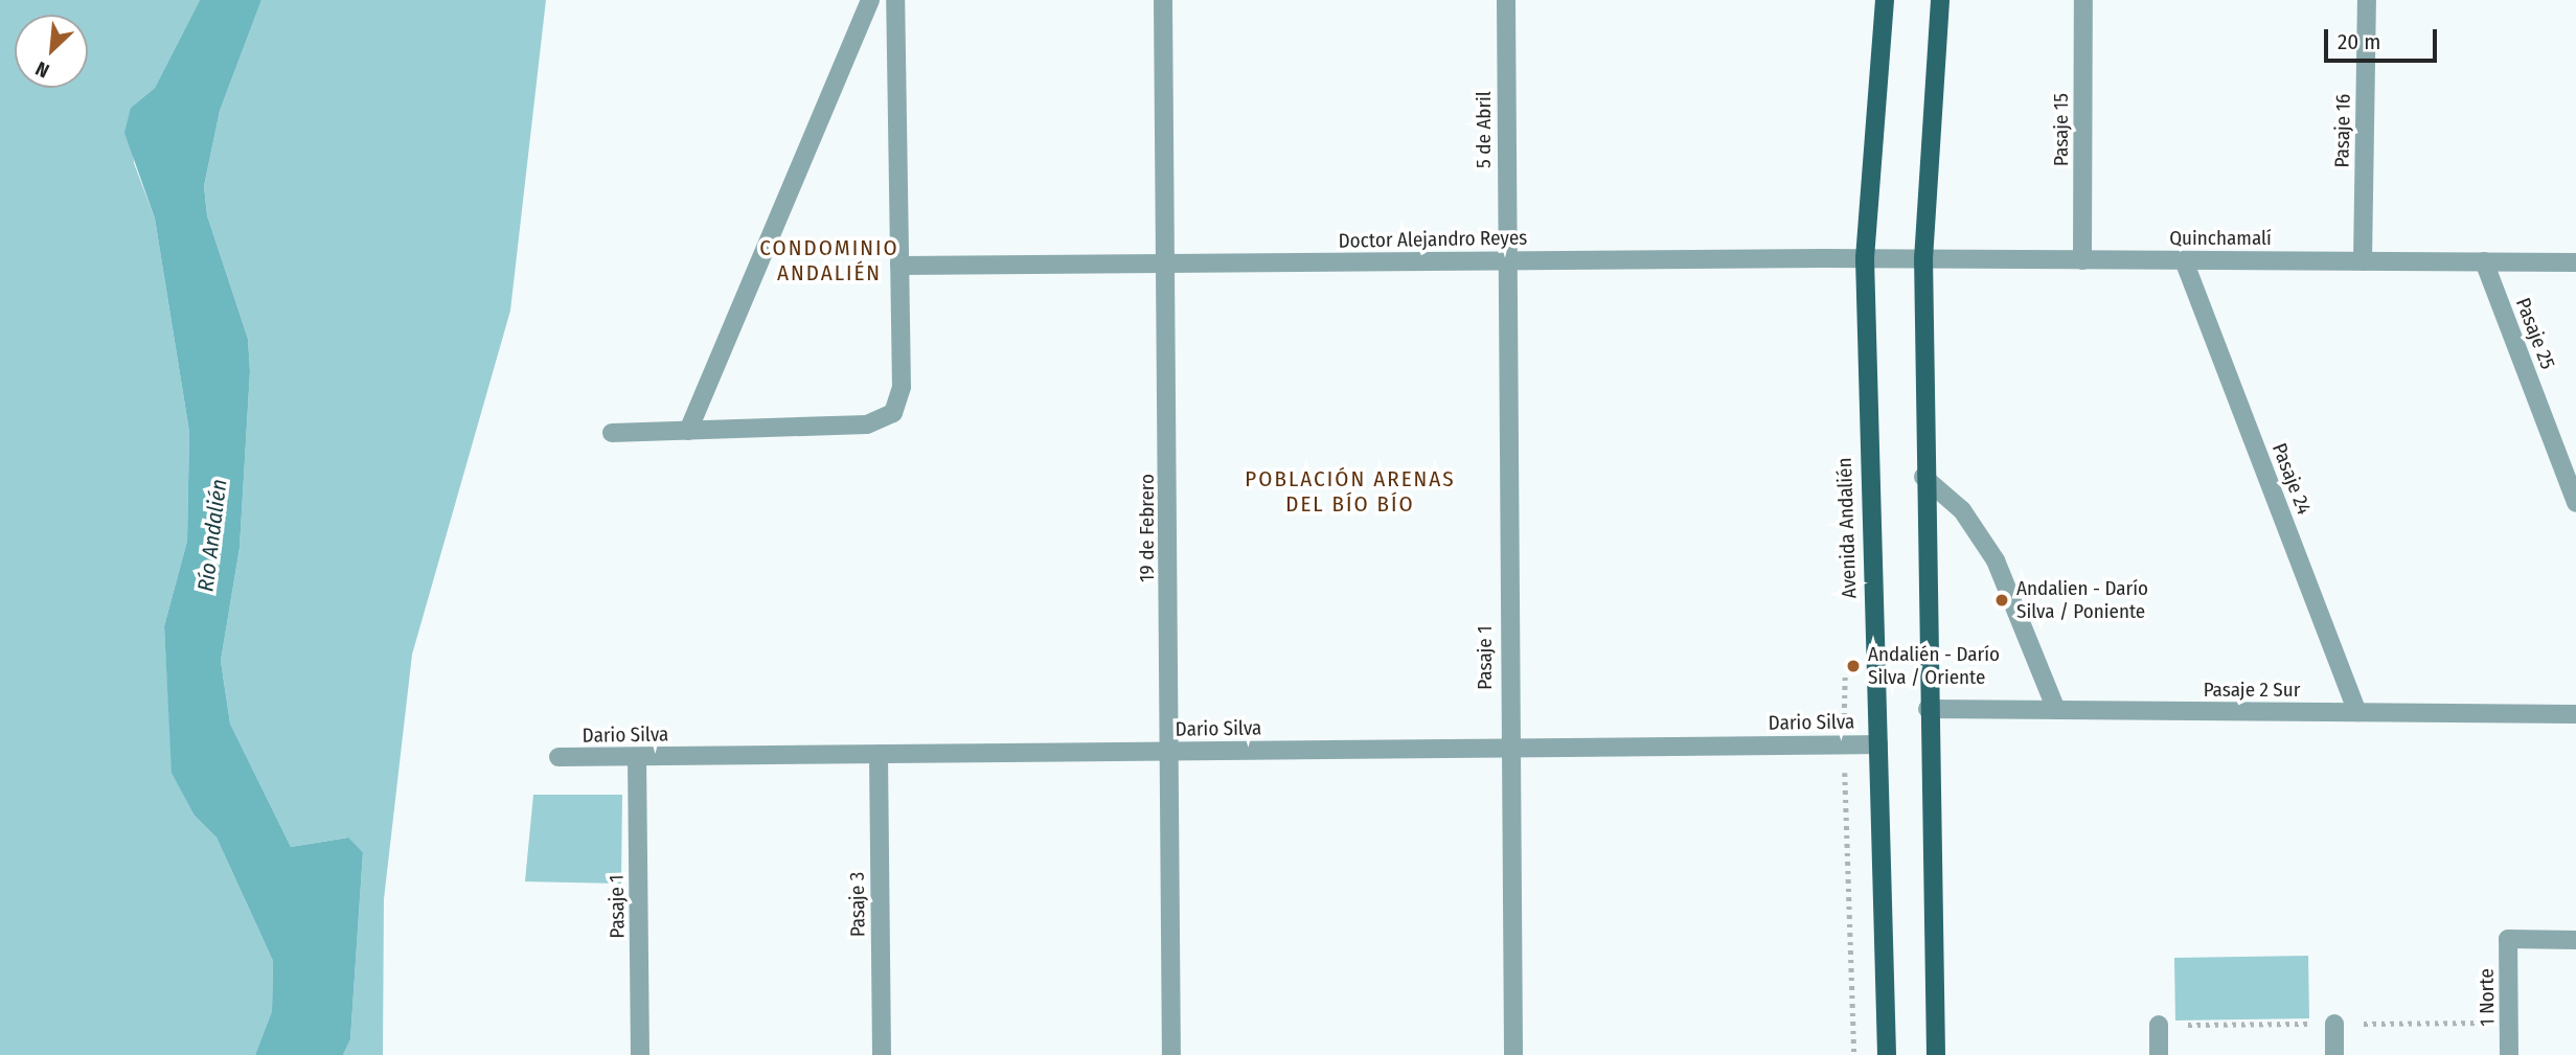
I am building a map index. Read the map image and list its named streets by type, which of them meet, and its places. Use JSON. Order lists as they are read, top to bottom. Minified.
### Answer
{"streets":{"main road":["Avenida Andalién"],"street":["5 de Abril","Pasaje 15","Pasaje 16","Quinchamalí","Doctor Alejandro Reyes","Pasaje 25","Pasaje 24","19 de Febrero","Pasaje 1","Pasaje 2 Sur","Dario Silva","Pasaje 3","1 Norte"]},"crossings":[["5 de Abril","Doctor Alejandro Reyes"],["5 de Abril","Pasaje 1"],["Pasaje 15","Quinchamalí"],["Pasaje 16","Quinchamalí"],["Quinchamalí","Doctor Alejandro Reyes"],["Quinchamalí","Pasaje 25"],["Quinchamalí","Pasaje 24"],["Quinchamalí","Avenida Andalién"],["Doctor Alejandro Reyes","19 de Febrero"],["Doctor Alejandro Reyes","Avenida Andalién"],["Doctor Alejandro Reyes","Pasaje 1"],["Pasaje 24","Pasaje 2 Sur"],["19 de Febrero","Dario Silva"],["Avenida Andalién","Dario Silva"],["Pasaje 1","Dario Silva"],["Dario Silva","Pasaje 3"]],"districts":["CONDOMINIO ANDALIÉN","POBLACIÓN ARENAS DEL BÍO BÍO"],"water":["Río Andalién"],"places":["Andalien - Darío Silva / Poniente","Andalién - Darío Silva / Oriente"],"scale_bar":"20 m","north":"bottom left"}
